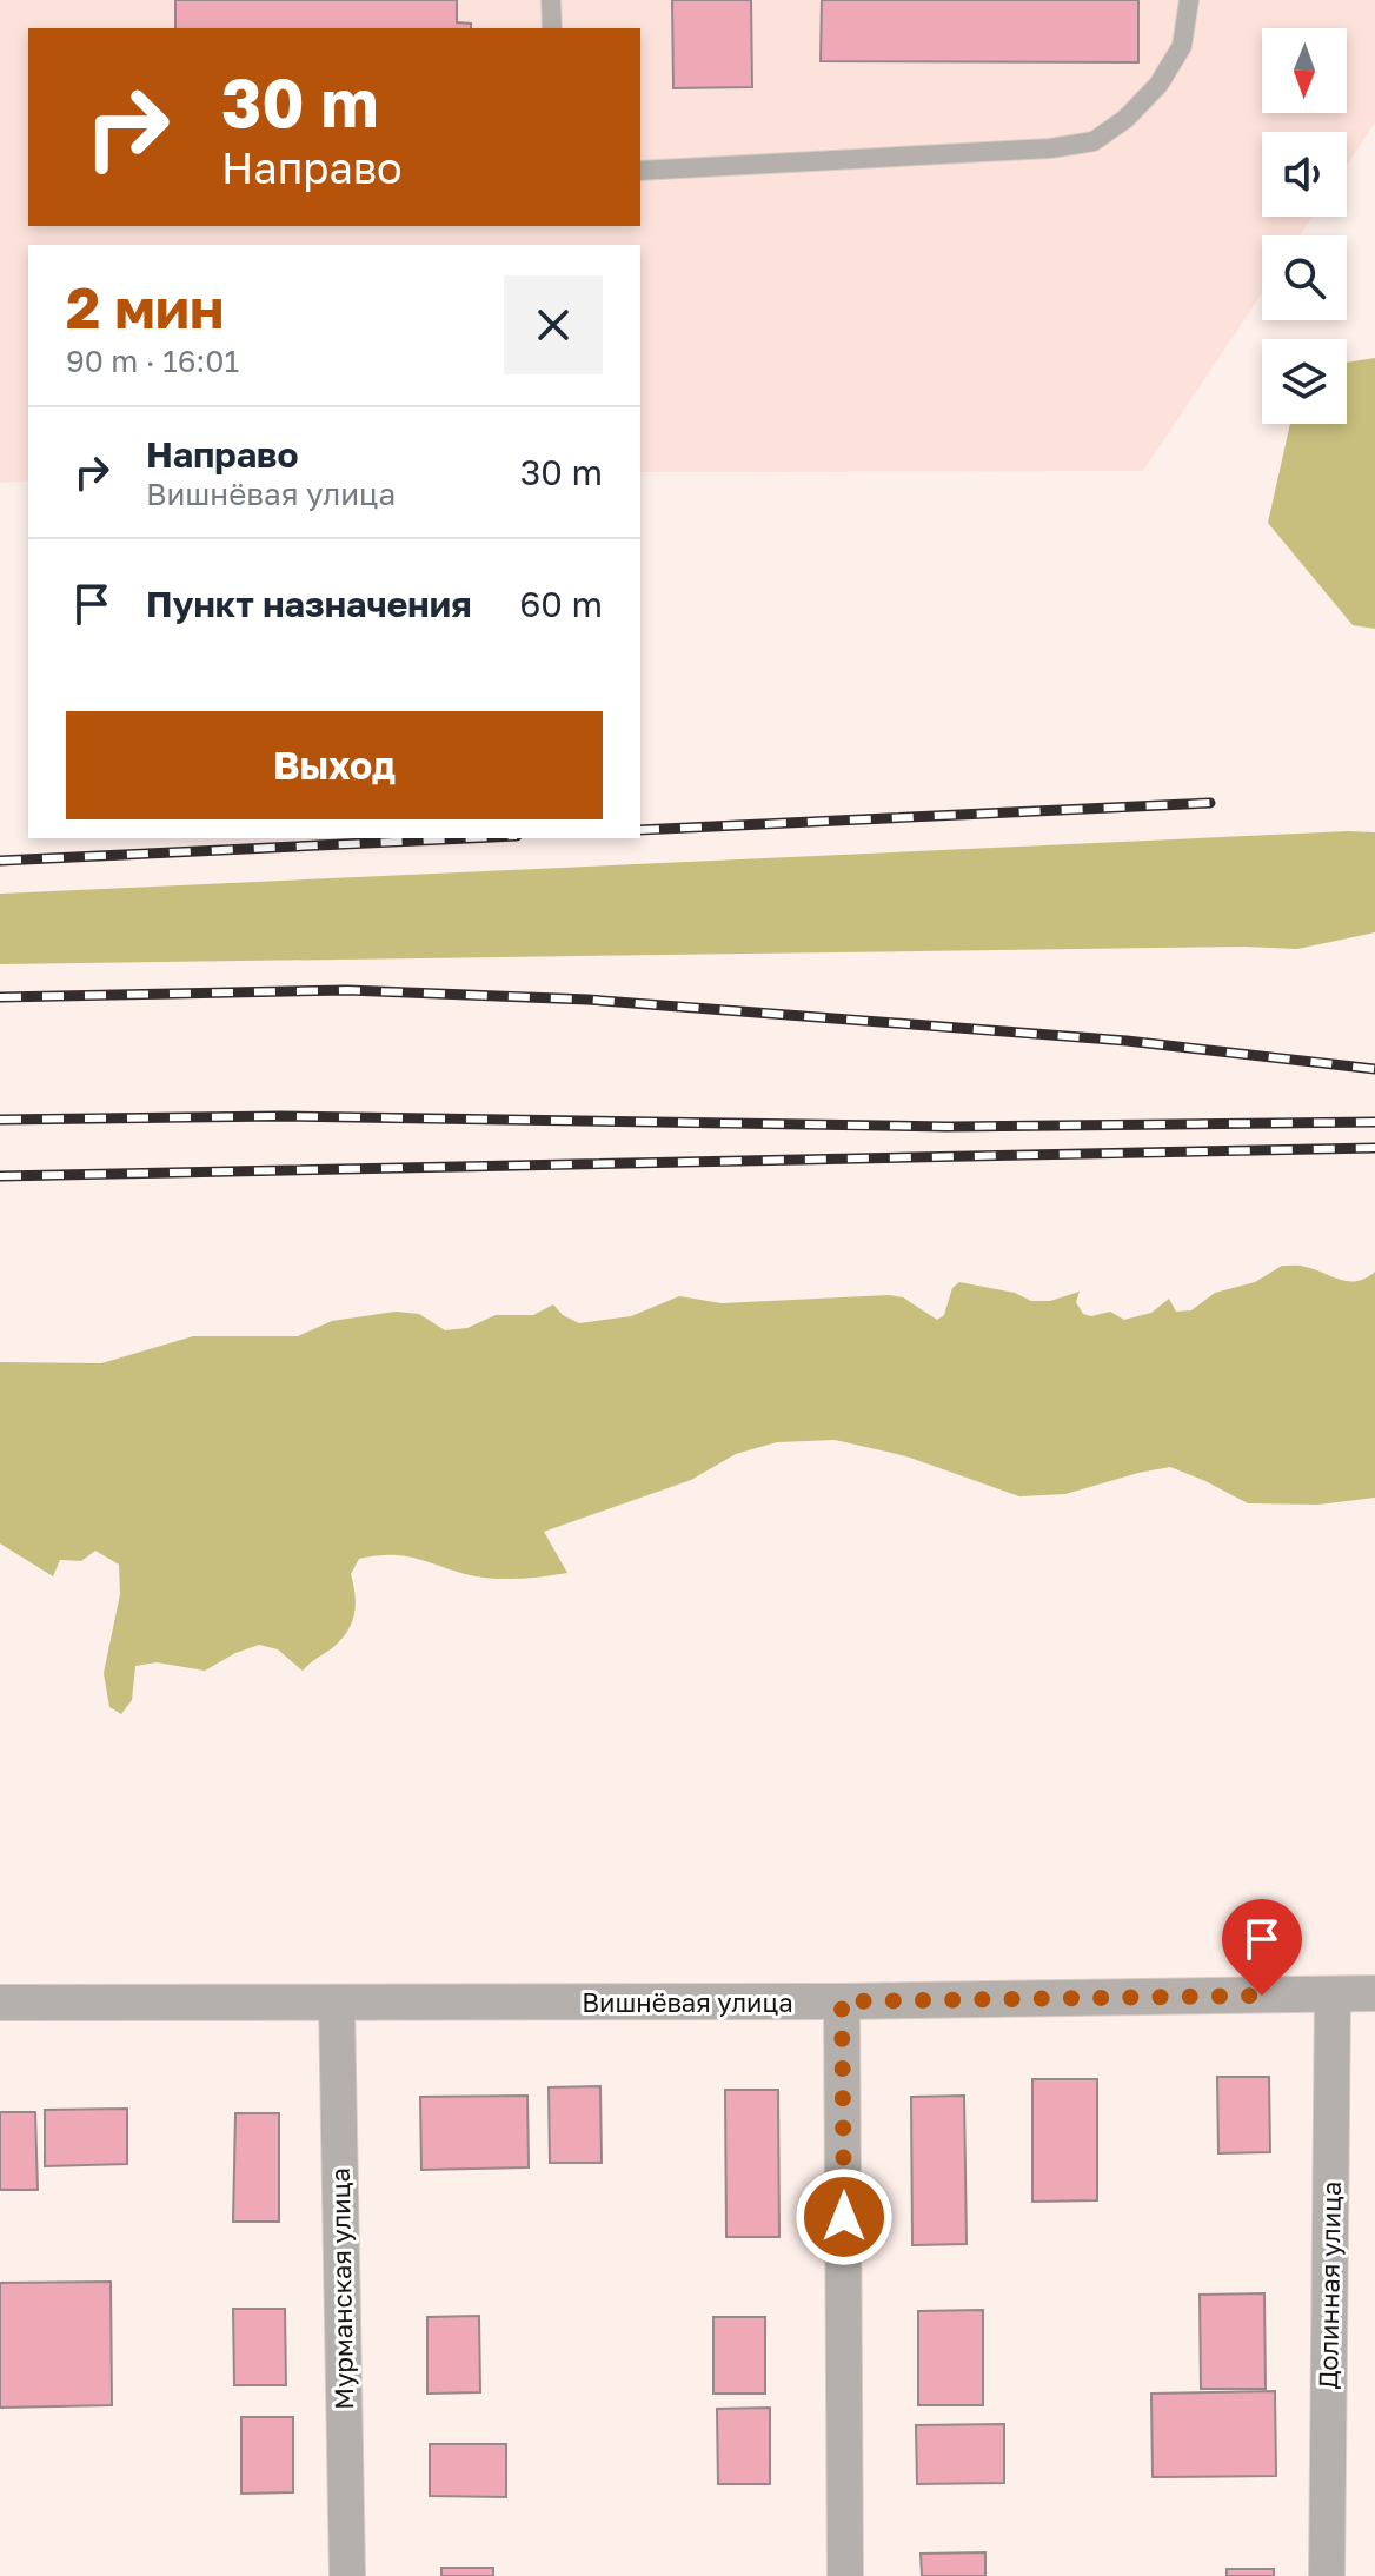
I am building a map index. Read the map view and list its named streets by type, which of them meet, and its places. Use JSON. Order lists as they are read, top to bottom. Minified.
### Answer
{"streets":{"street":["Вишнёвая улица","Долинная улица","Мурманская улица"]},"crossings":[["Вишнёвая улица","Долинная улица"],["Вишнёвая улица","Мурманская улица"]],"north":"bottom","page":{"turn":["30 m","Направо"],"heading":["2 мин","90 m · 16:01"],"list":[{"name":"Направо","note":"Вишнёвая улица","value":"30 m"},{"name":"Пункт назначения","value":"60 m"}],"buttons":"Выход"}}
